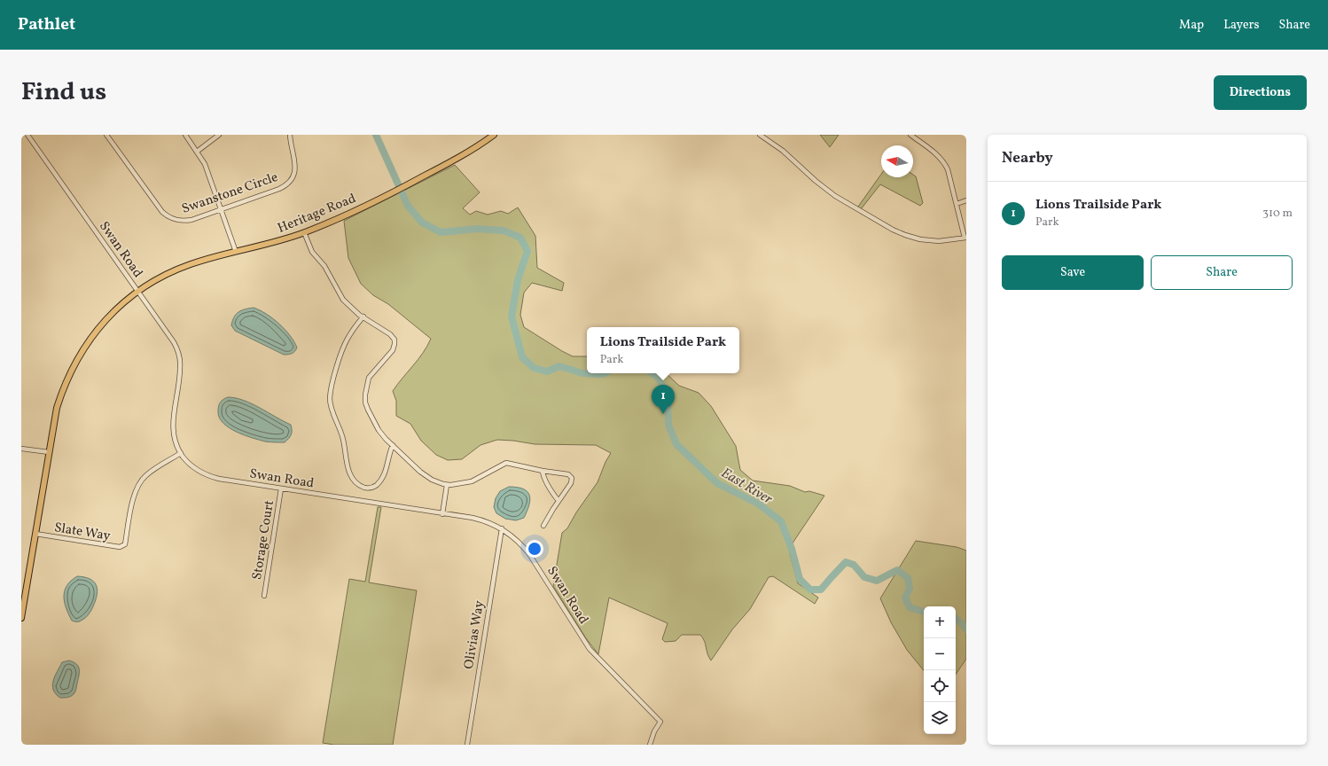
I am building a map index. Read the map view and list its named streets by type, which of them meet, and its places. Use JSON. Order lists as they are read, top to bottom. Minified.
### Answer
{"streets":{"main road":["Heritage Road"],"street":["Swanstone Circle","Swan Road","Slate Way","Storage Court","Olivias Way"]},"crossings":[["Heritage Road","Swan Road"],["Swan Road","Slate Way"],["Swan Road","Storage Court"],["Swan Road","Olivias Way"]],"water":["East River"],"north":"left","page":{"header":"Pathlet","nav":["Map","Layers","Share"],"title":"Find us","buttons":["Directions",["Save","Share"]],"heading":"Nearby","list":[{"mark":"1","name":"Lions Trailside Park","note":"Park","value":"310 m"}],"popup":["Lions Trailside Park","Park"],"pins":"1","map_buttons":["+","−"]}}
